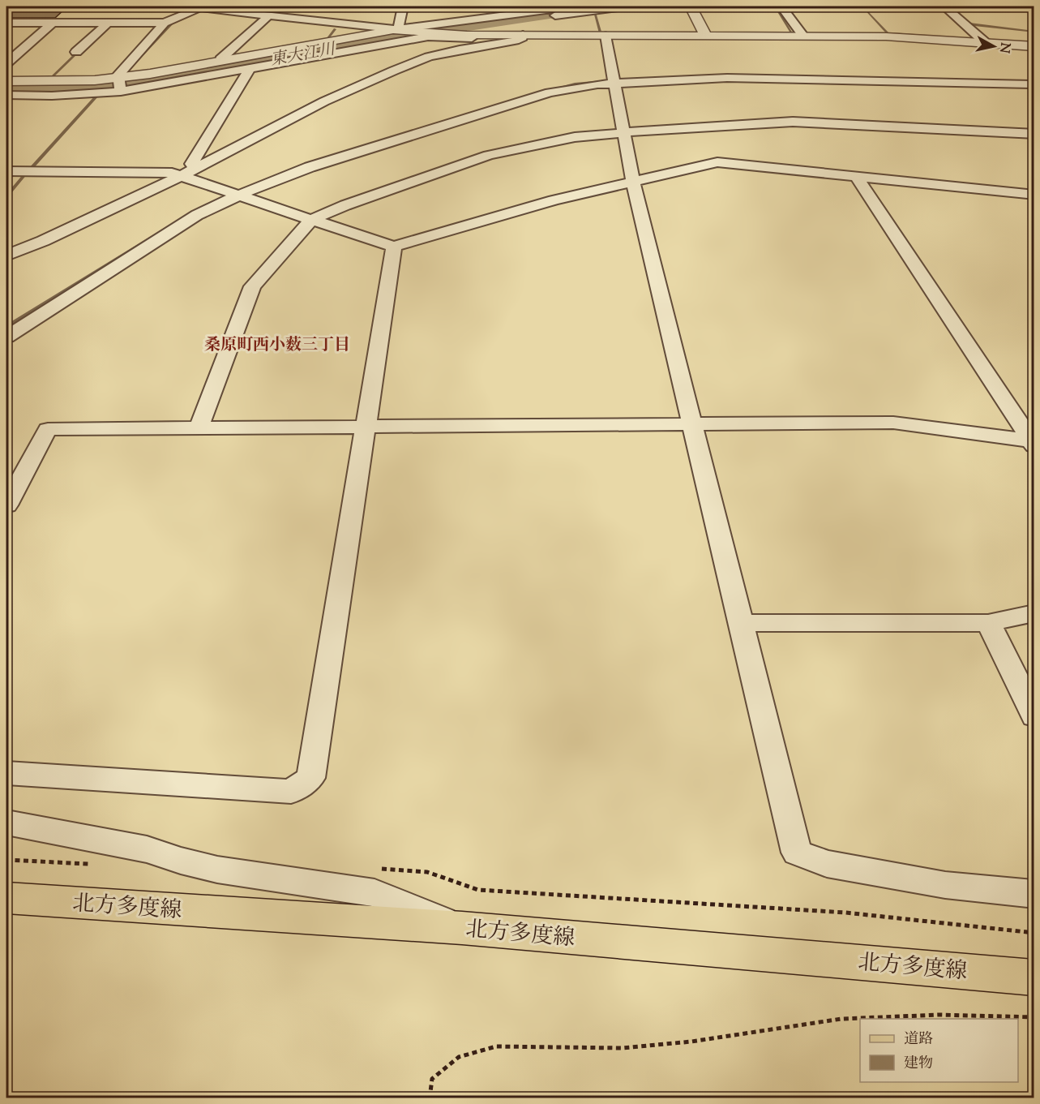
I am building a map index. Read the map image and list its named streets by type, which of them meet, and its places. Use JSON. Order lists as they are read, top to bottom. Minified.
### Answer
{"streets":{"main road":["北方多度線"]},"districts":["桑原町西小薮三丁目"],"water":["東大江川"],"legend":["道路","建物"],"north":"right"}
